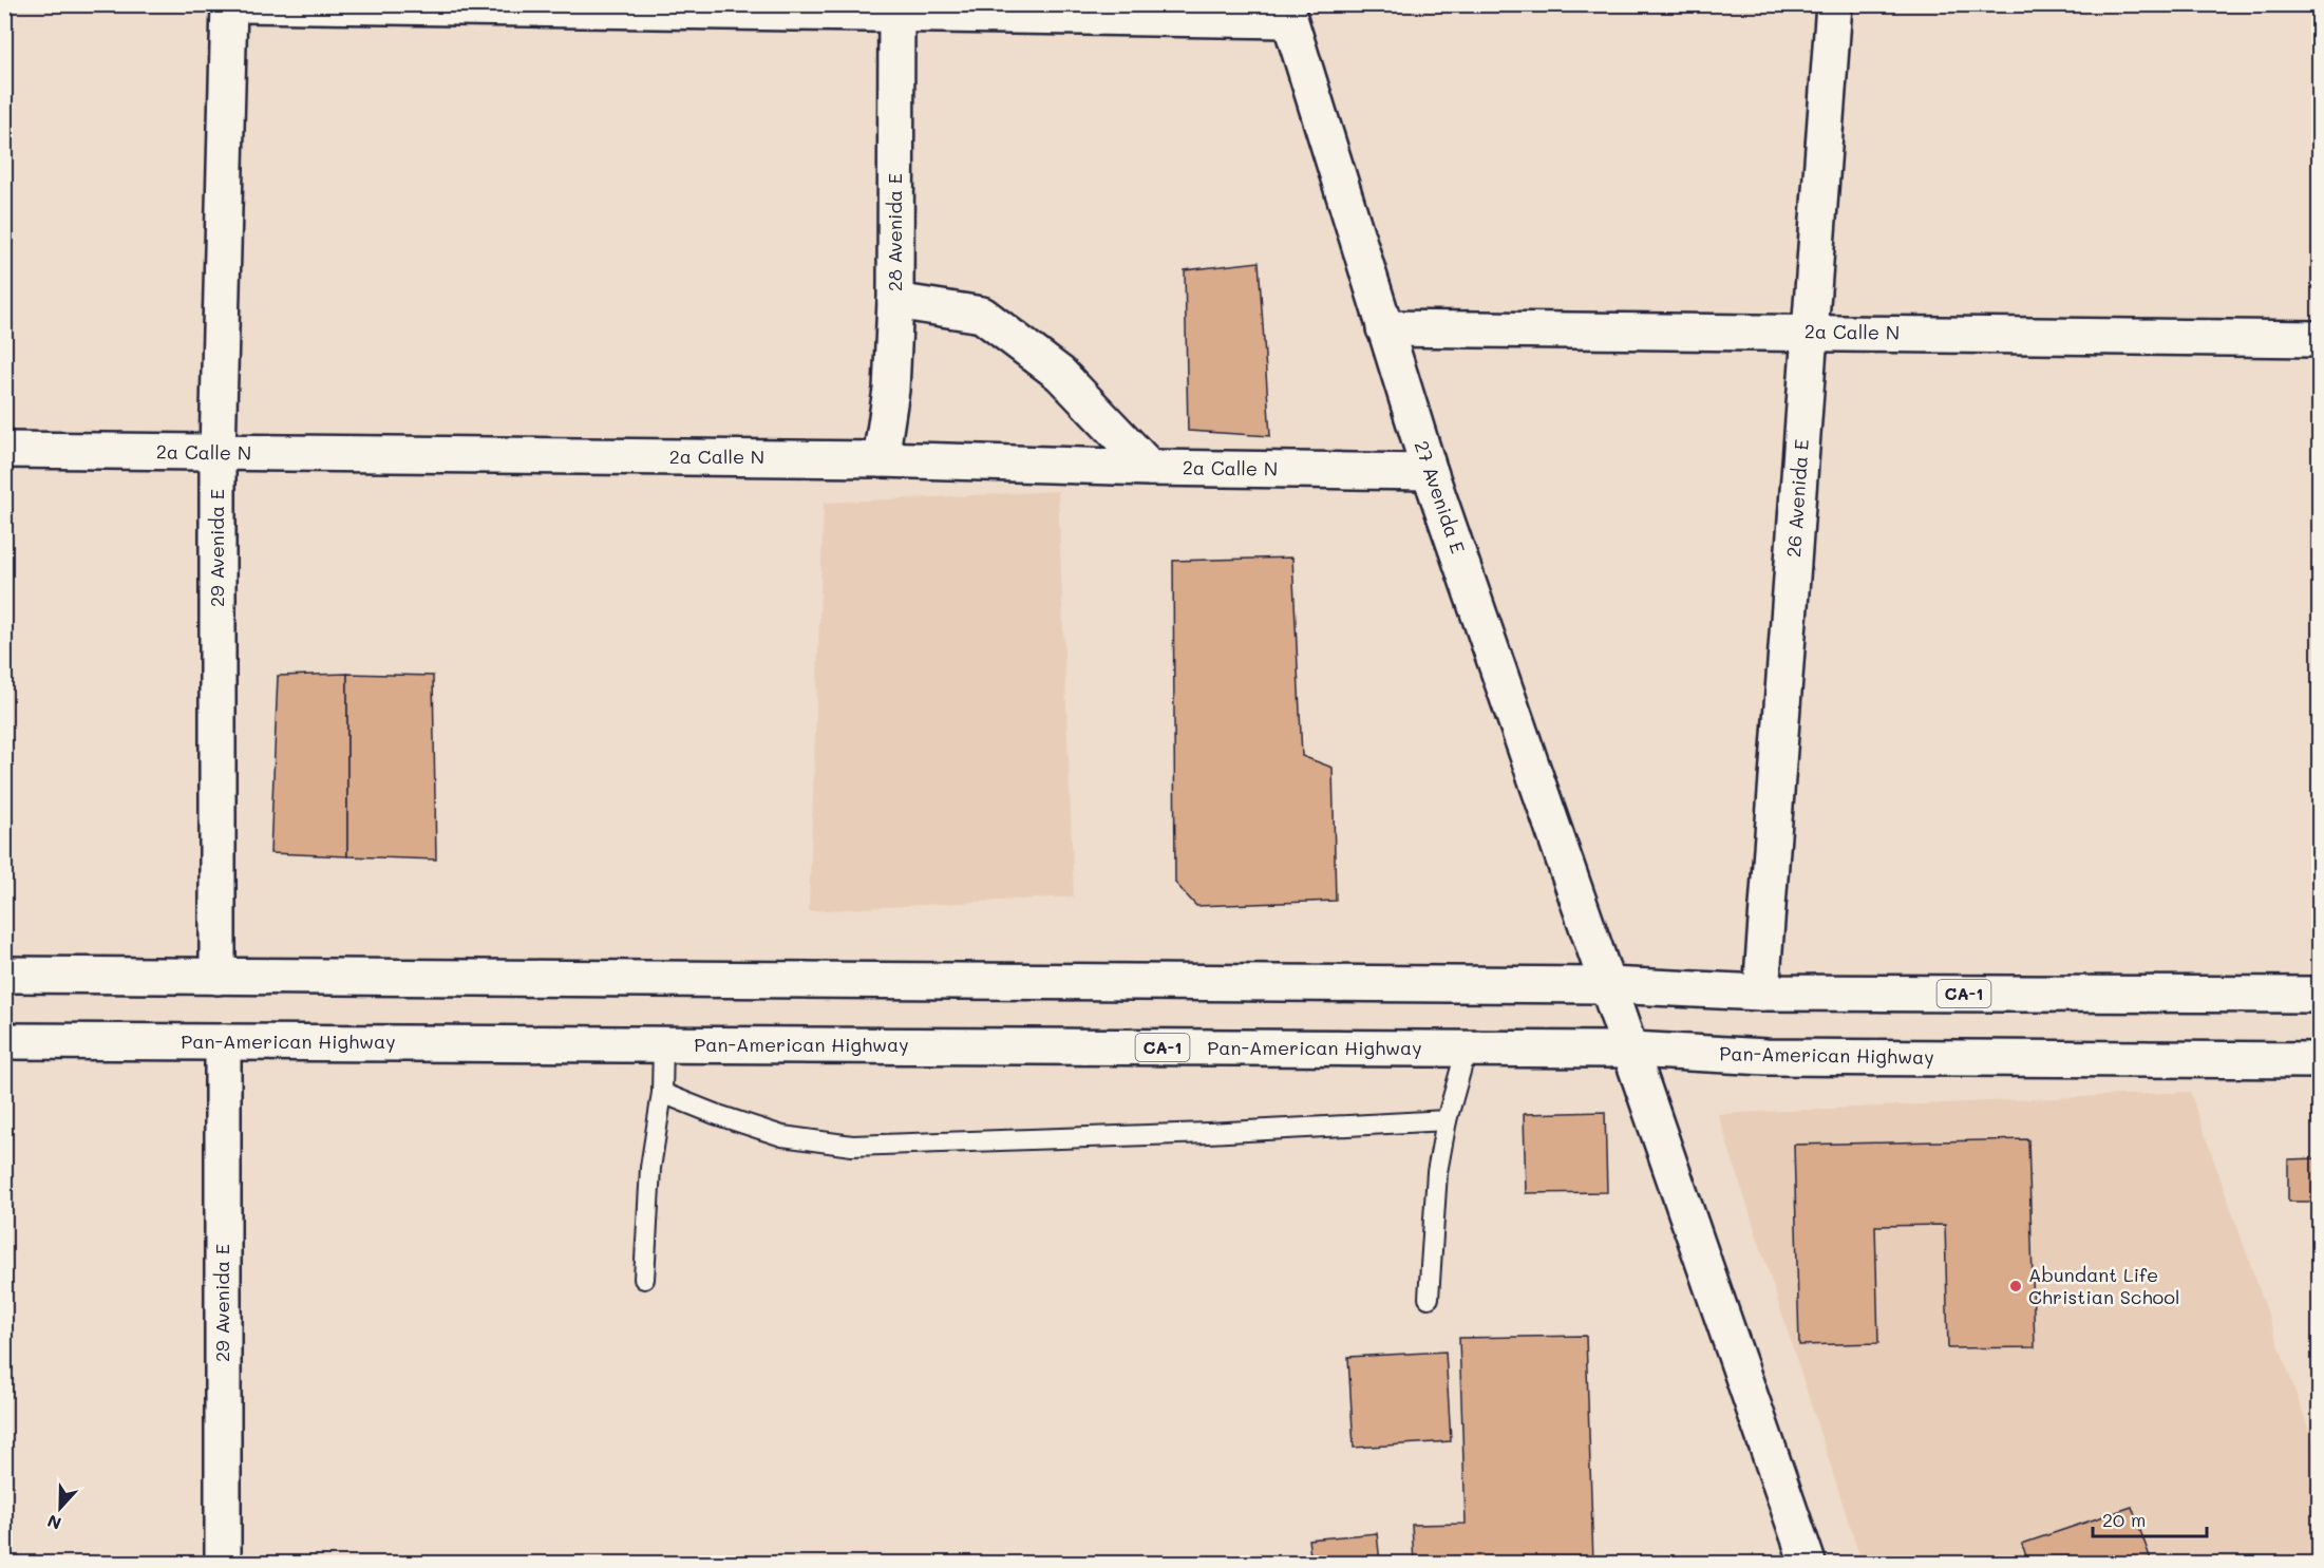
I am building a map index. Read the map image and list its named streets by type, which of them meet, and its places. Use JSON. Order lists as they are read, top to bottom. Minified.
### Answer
{"streets":{"main road":["28 Avenida E","2a Calle N","27 Avenida E","26 Avenida E","29 Avenida E","CA-1","Pan-American Highway"]},"crossings":[["28 Avenida E","2a Calle N"],["2a Calle N","27 Avenida E"],["2a Calle N","26 Avenida E"],["2a Calle N","29 Avenida E"],["27 Avenida E","CA-1"],["27 Avenida E","Pan-American Highway"],["26 Avenida E","CA-1"],["29 Avenida E","CA-1"],["29 Avenida E","Pan-American Highway"]],"places":["Abundant Life Christian School"],"scale_bar":"20 m","north":"bottom"}
